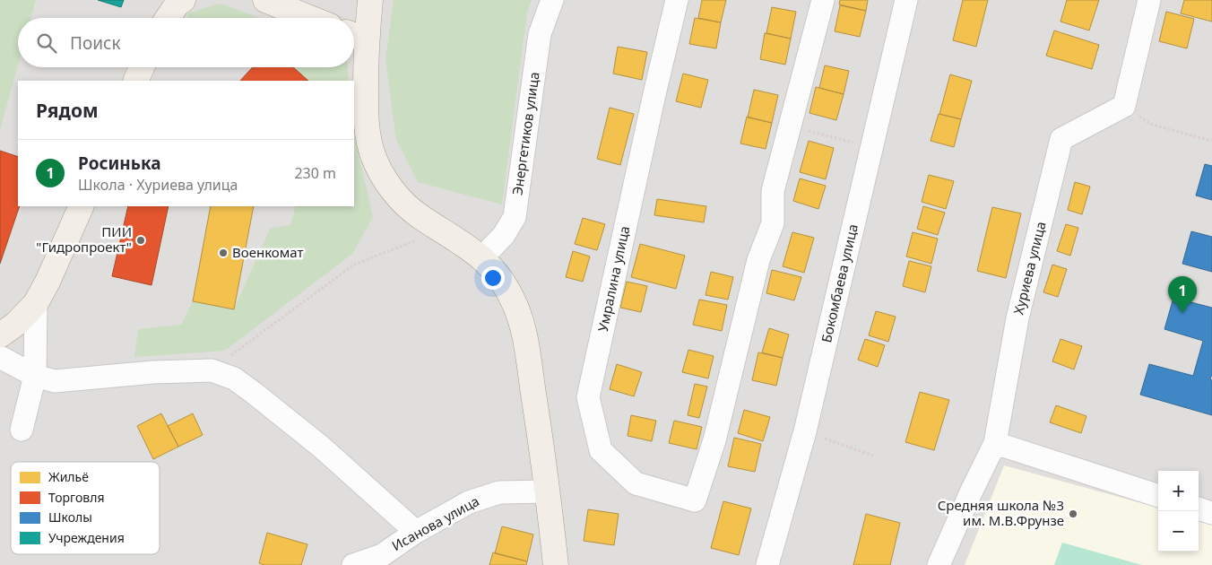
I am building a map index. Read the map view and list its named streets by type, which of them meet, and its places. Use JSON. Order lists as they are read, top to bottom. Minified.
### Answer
{"streets":{"street":["Энергетиков улица","Хуриева улица","Умралина улица","Бокомбаева улица","Исанова улица"]},"places":["ПИИ \"Гидропроект\"","Военкомат","Средняя школа №3 им. М.В.Фрунзе"],"legend":["Жильё","Торговля","Школы","Учреждения"],"page":{"search":"Поиск","heading":"Рядом","list":[{"mark":"1","name":"Росинька","note":"Школа · Хуриева улица","value":"230 m"}],"pins":"1","map_buttons":["+","−"]}}
